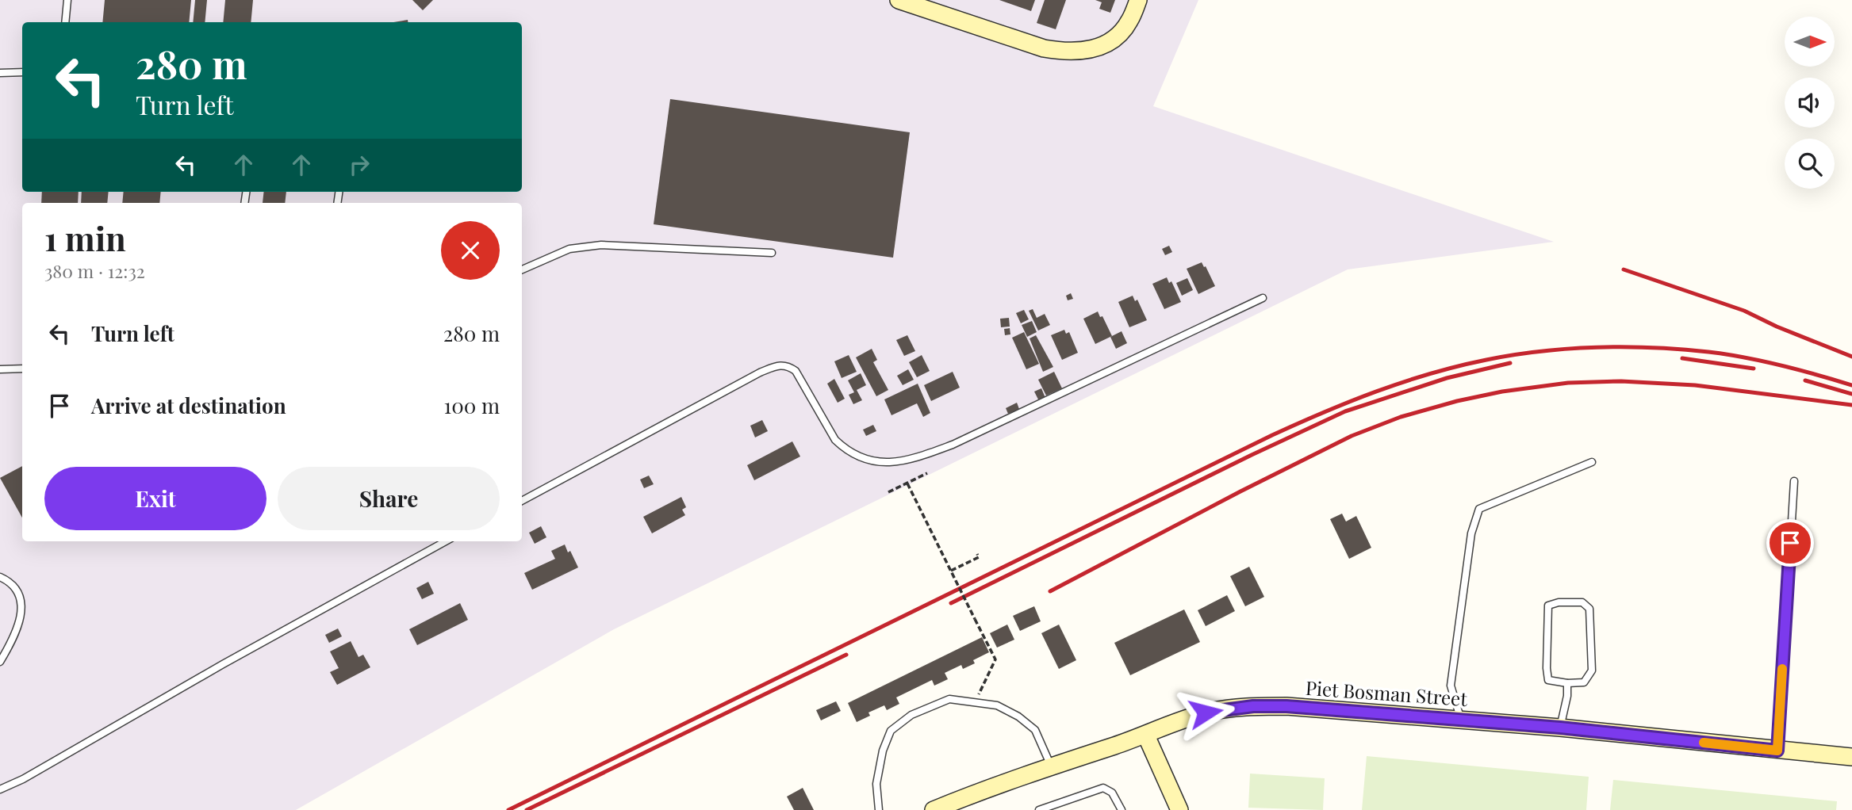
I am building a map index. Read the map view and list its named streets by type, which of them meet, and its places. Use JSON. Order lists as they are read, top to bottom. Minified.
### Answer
{"streets":{"street":["Piet Bosman Street"]},"north":"right","page":{"turn":["280 m","Turn left"],"heading":["1 min","380 m · 12:32"],"list":[{"name":"Turn left","value":"280 m"},{"name":"Arrive at destination","value":"100 m"}],"buttons":["Exit","Share"]}}
